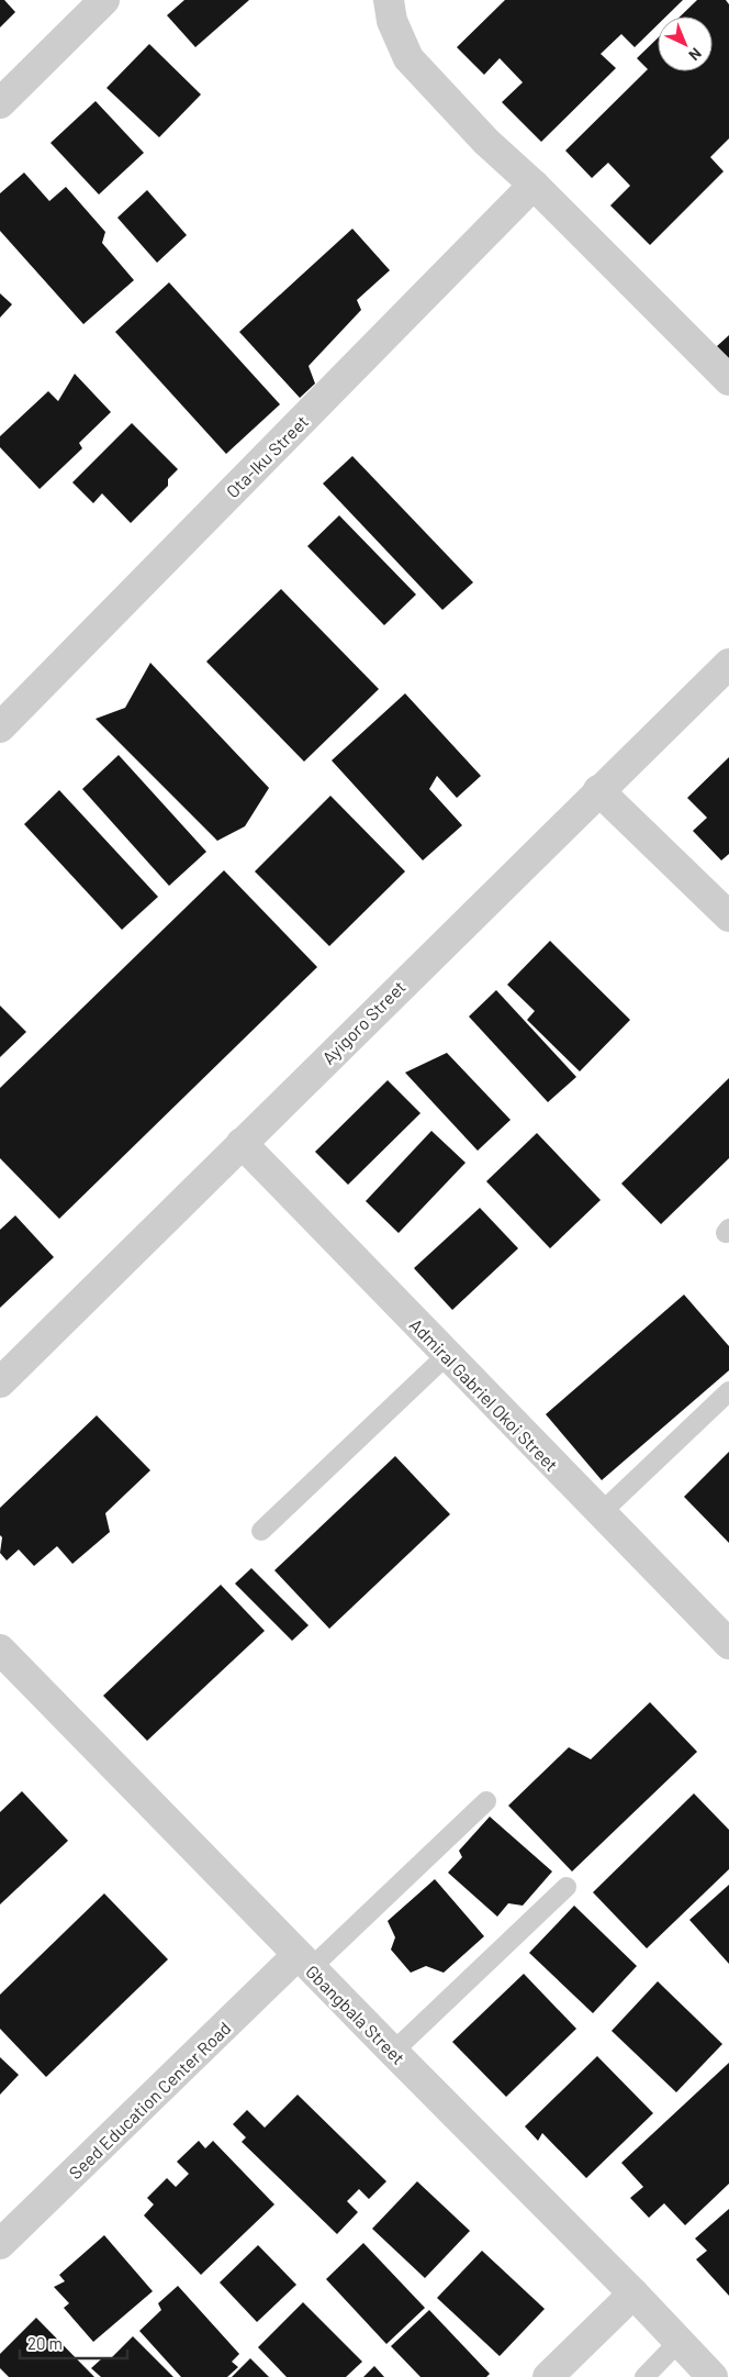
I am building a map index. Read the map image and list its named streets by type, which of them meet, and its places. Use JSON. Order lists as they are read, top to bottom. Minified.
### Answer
{"streets":{"street":["Ota-Iku Street","Ayigoro Street","Admiral Gabriel Okoi Street","Gbangbala Street","Seed Education Center Road"]},"crossings":[["Ayigoro Street","Admiral Gabriel Okoi Street"],["Gbangbala Street","Seed Education Center Road"]],"scale_bar":"20 m","north":"bottom right"}
